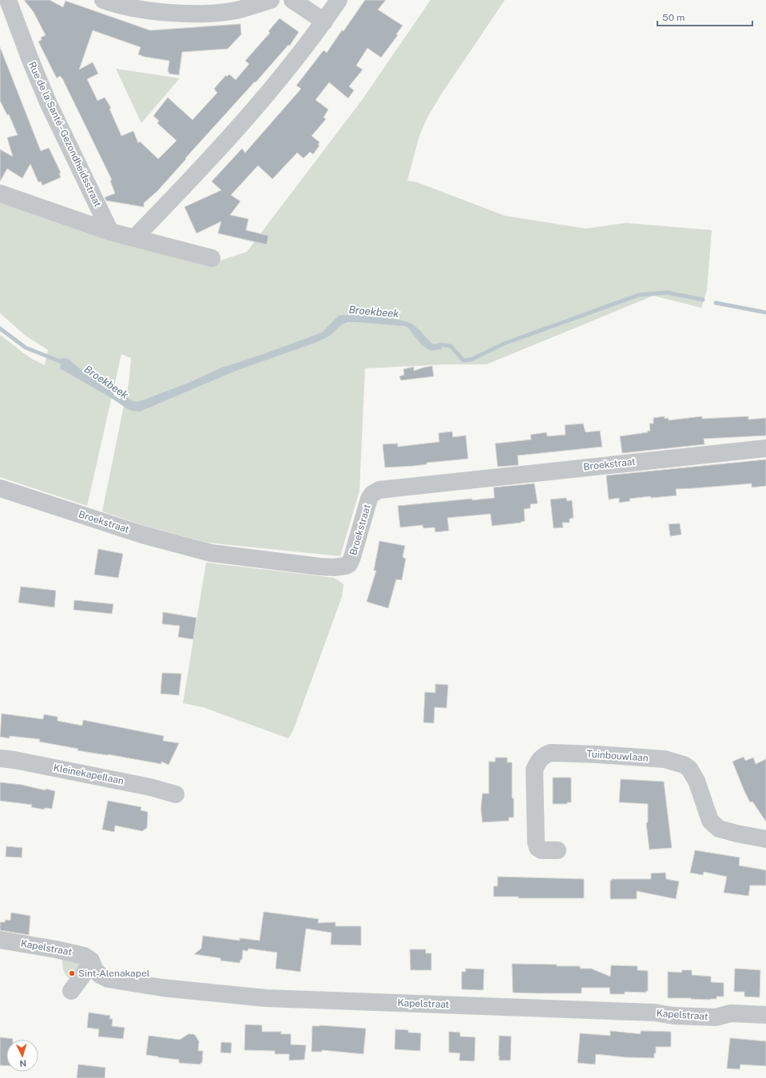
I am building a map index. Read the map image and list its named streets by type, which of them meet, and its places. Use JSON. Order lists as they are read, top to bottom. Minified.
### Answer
{"streets":{"street":["Rue de la Santé - Gezondheidsstraat","Broekstraat","Tuinbouwlaan","Kleinekapellaan","Kapelstraat"]},"water":["Broekbeek"],"places":["Sint-Alenakapel"],"scale_bar":"50 m","north":"bottom"}
